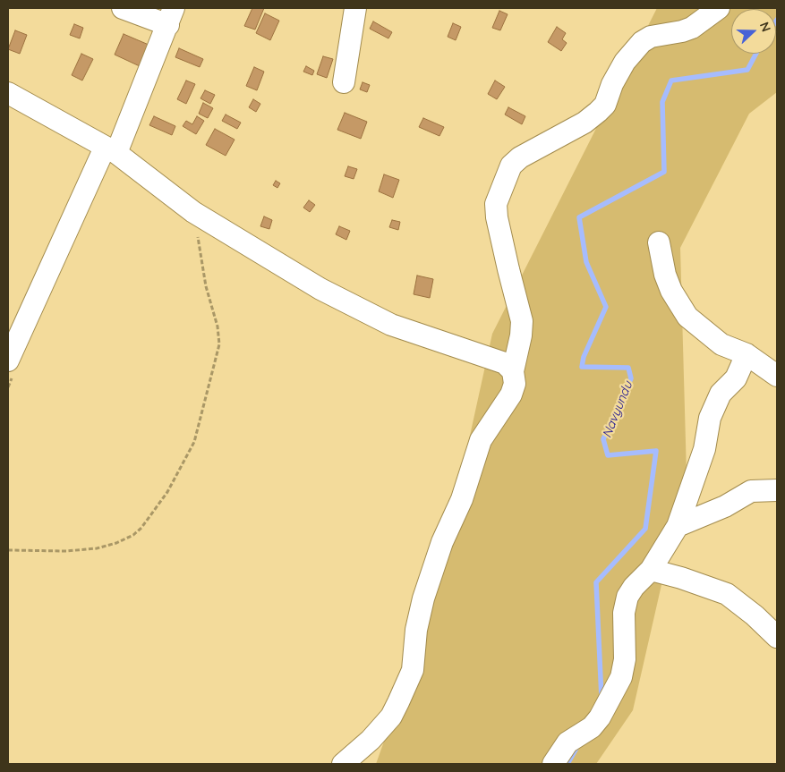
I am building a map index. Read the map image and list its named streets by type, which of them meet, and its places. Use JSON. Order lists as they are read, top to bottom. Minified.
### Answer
{"water":["Navyundu"],"north":"right"}
